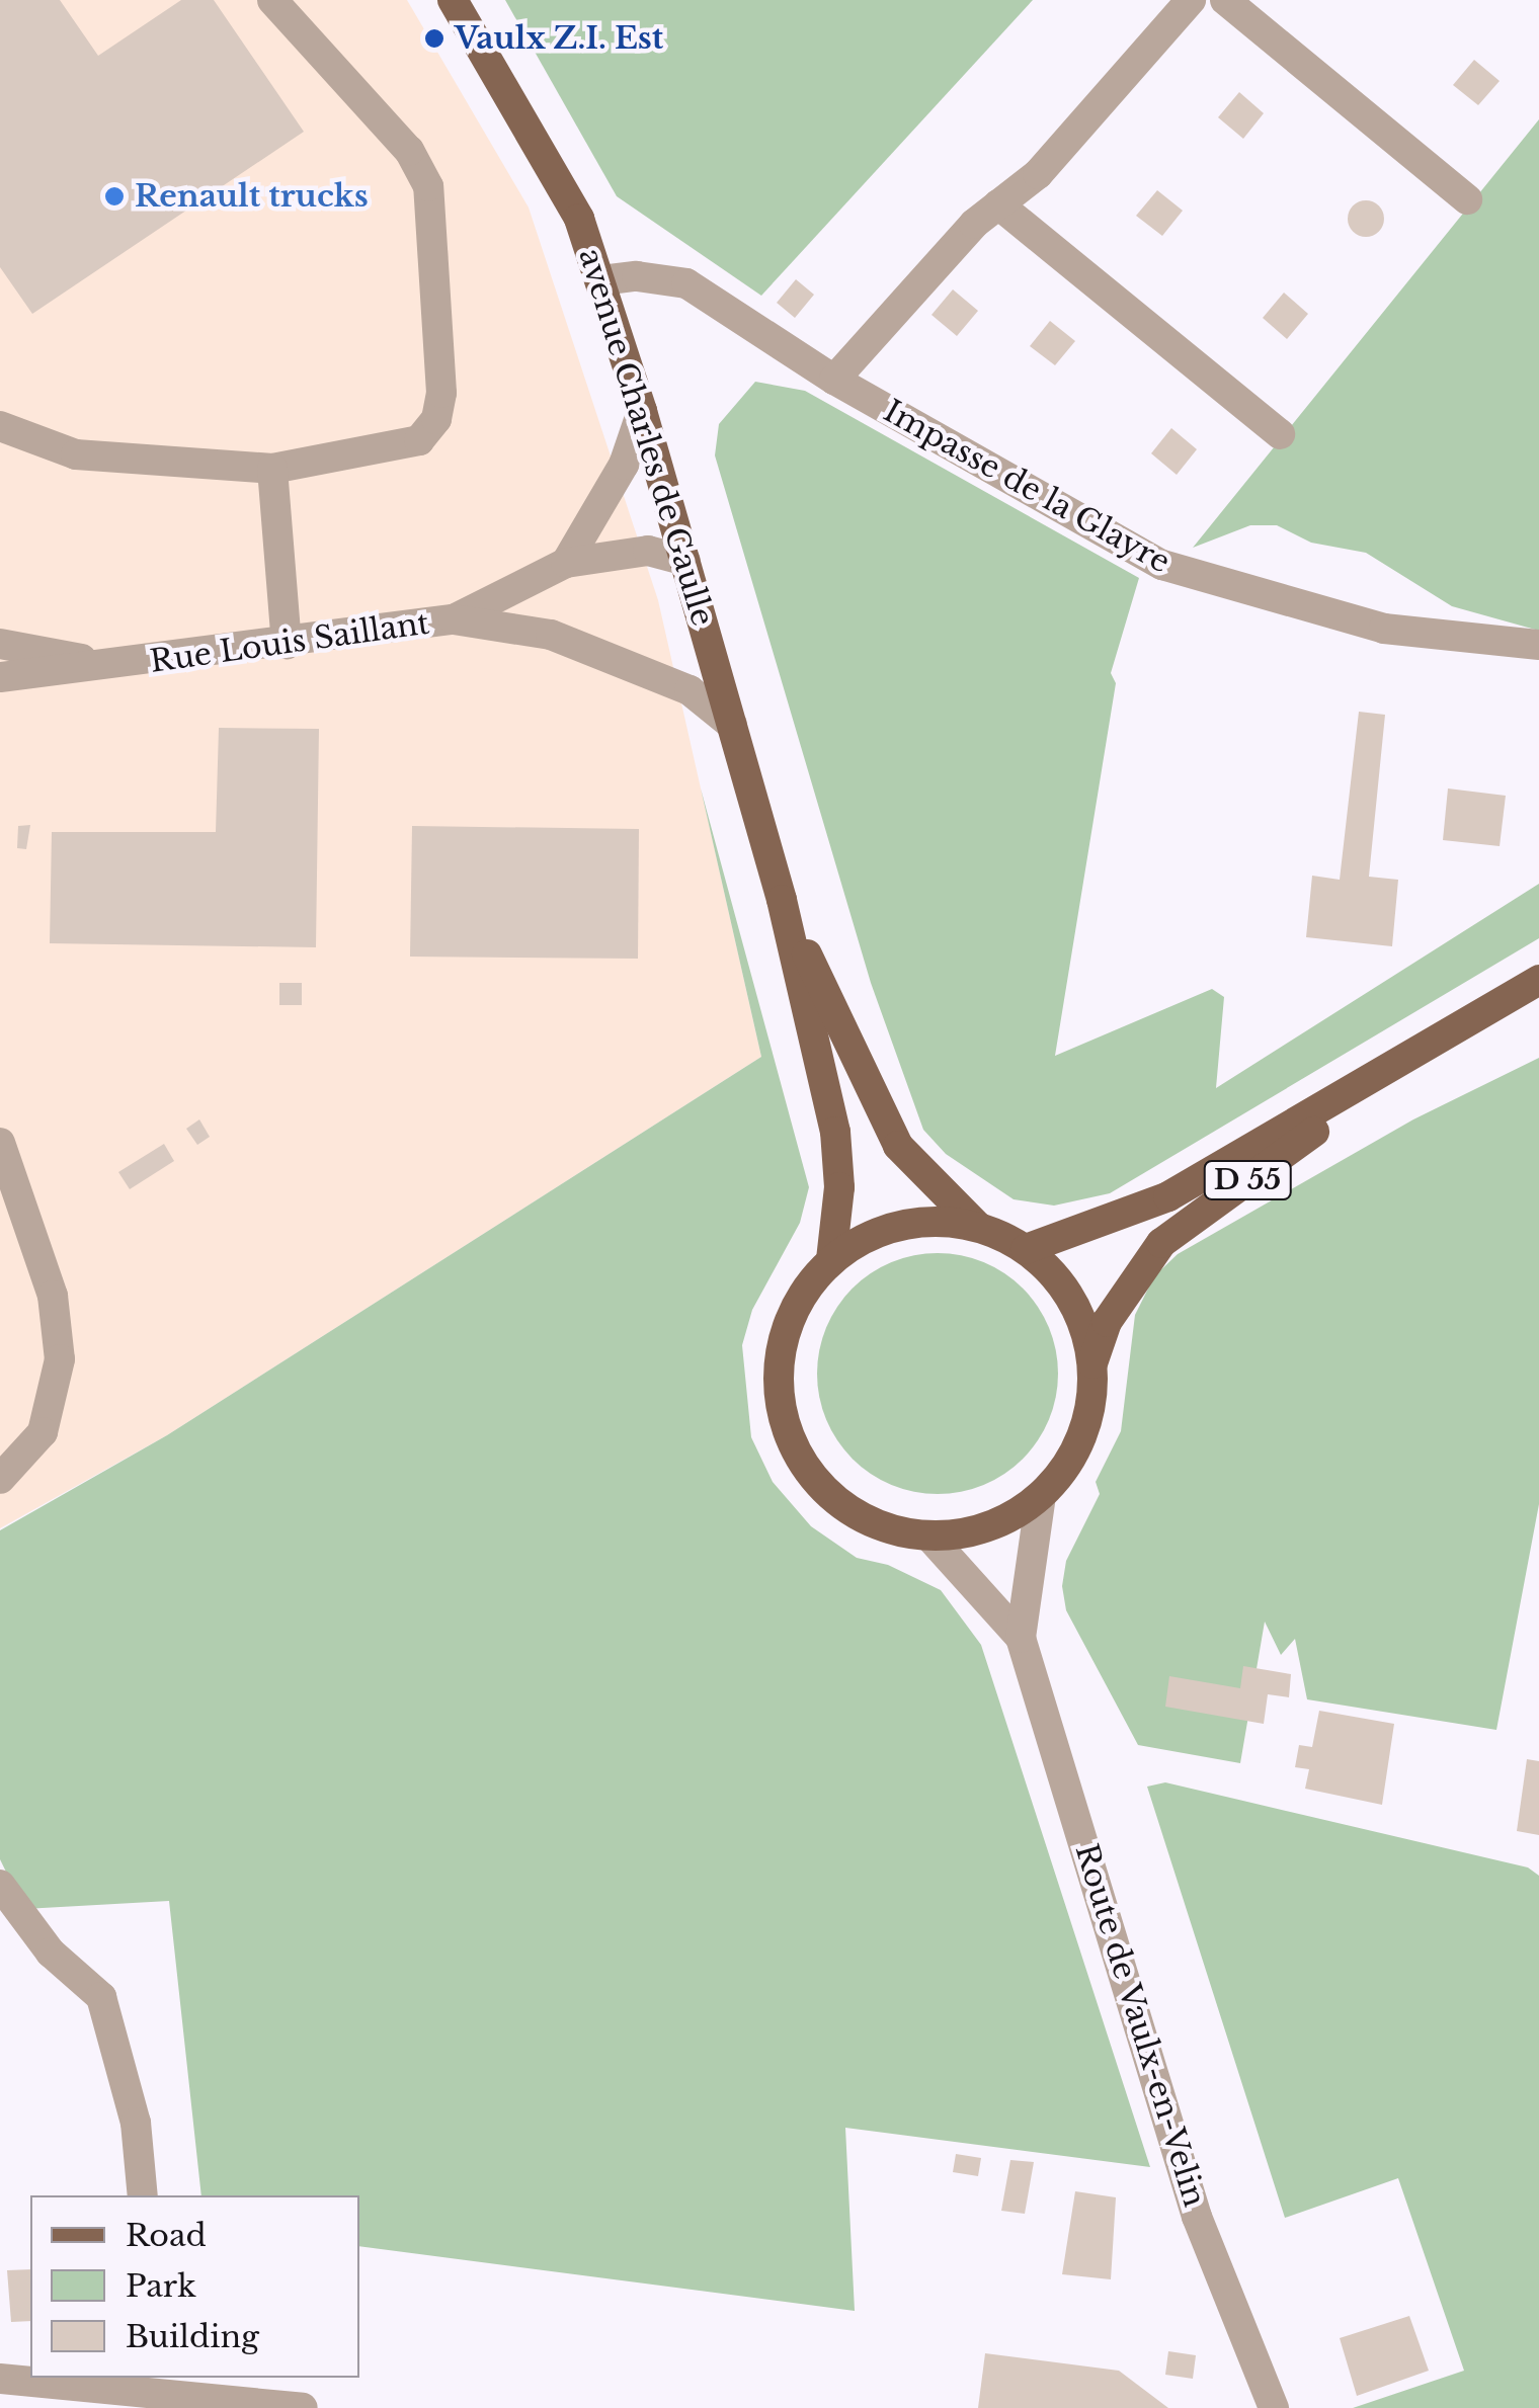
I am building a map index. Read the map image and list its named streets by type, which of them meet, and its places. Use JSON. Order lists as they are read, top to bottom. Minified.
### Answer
{"streets":{"main road":["avenue Charles de Gaulle","D 55"],"street":["Impasse de la Glayre","Rue Louis Saillant","Route de Vaulx-en-Velin"]},"crossings":[["avenue Charles de Gaulle","Impasse de la Glayre"],["avenue Charles de Gaulle","Rue Louis Saillant"],["avenue Charles de Gaulle","D 55"],["avenue Charles de Gaulle","Route de Vaulx-en-Velin"],["D 55","Route de Vaulx-en-Velin"]],"places":["Vaulx Z.I. Est","Renault trucks"],"legend":["Road","Park","Building"]}
